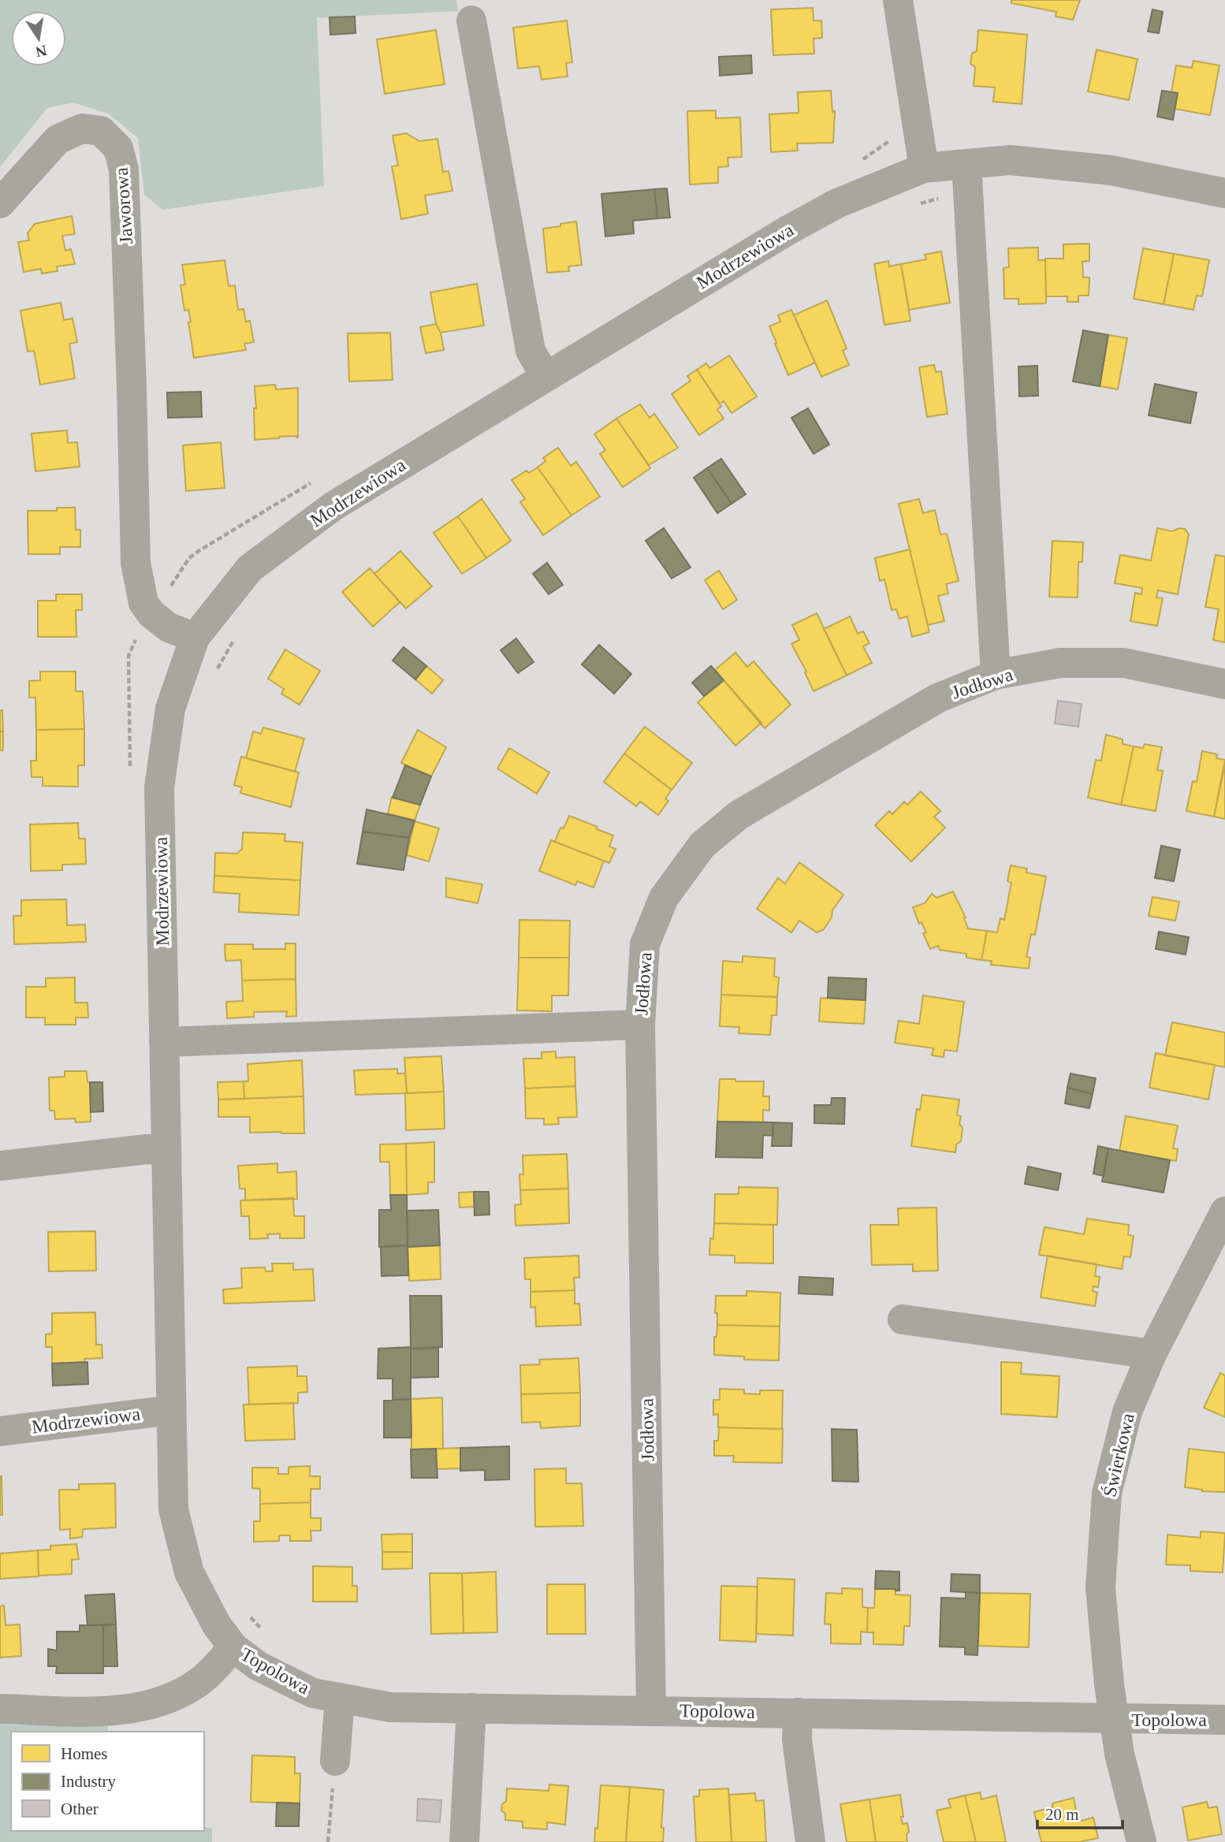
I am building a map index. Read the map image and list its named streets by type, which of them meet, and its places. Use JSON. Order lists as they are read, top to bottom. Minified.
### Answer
{"streets":{"street":["Jaworowa","Modrzewiowa","Jodłowa","Świerkowa","Topolowa"]},"crossings":[["Jaworowa","Modrzewiowa"],["Modrzewiowa","Topolowa"],["Jodłowa","Topolowa"],["Świerkowa","Topolowa"]],"legend":["Homes","Industry","Other"],"scale_bar":"20 m","north":"bottom"}
